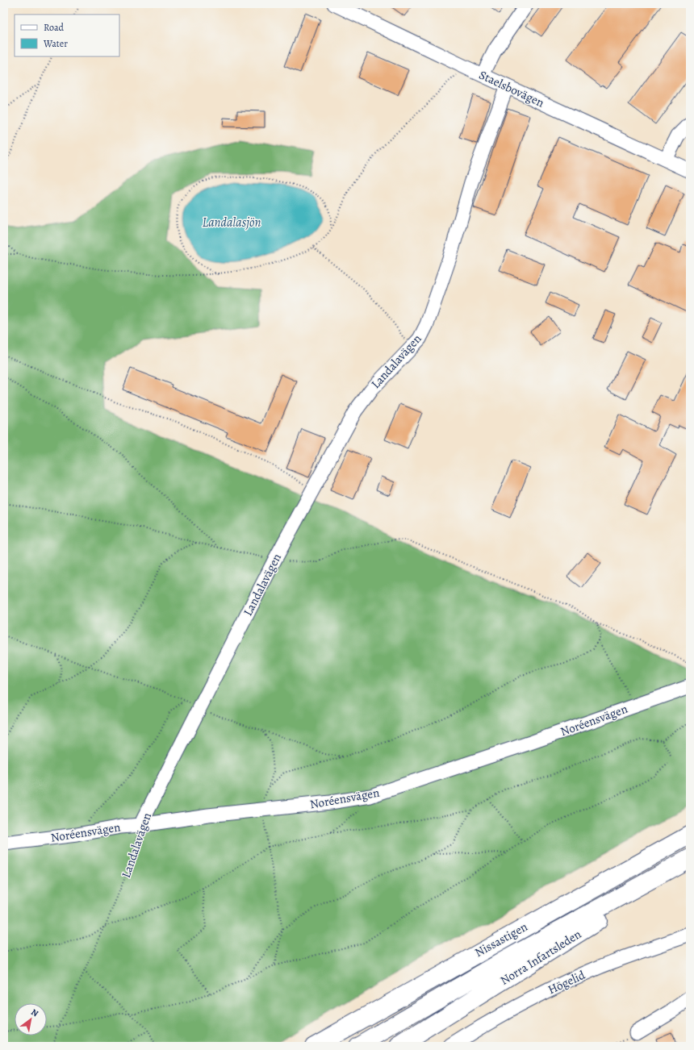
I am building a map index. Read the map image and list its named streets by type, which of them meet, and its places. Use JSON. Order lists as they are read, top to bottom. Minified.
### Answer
{"streets":{"highway":["Nissastigen","Norra Infartsleden"],"street":["Staelsbovägen","Landalavägen","Noréensvägen","Högelid"]},"crossings":[["Staelsbovägen","Landalavägen"],["Landalavägen","Noréensvägen"]],"water":["Landalasjön"],"legend":["Road","Water"],"north":"top right"}
